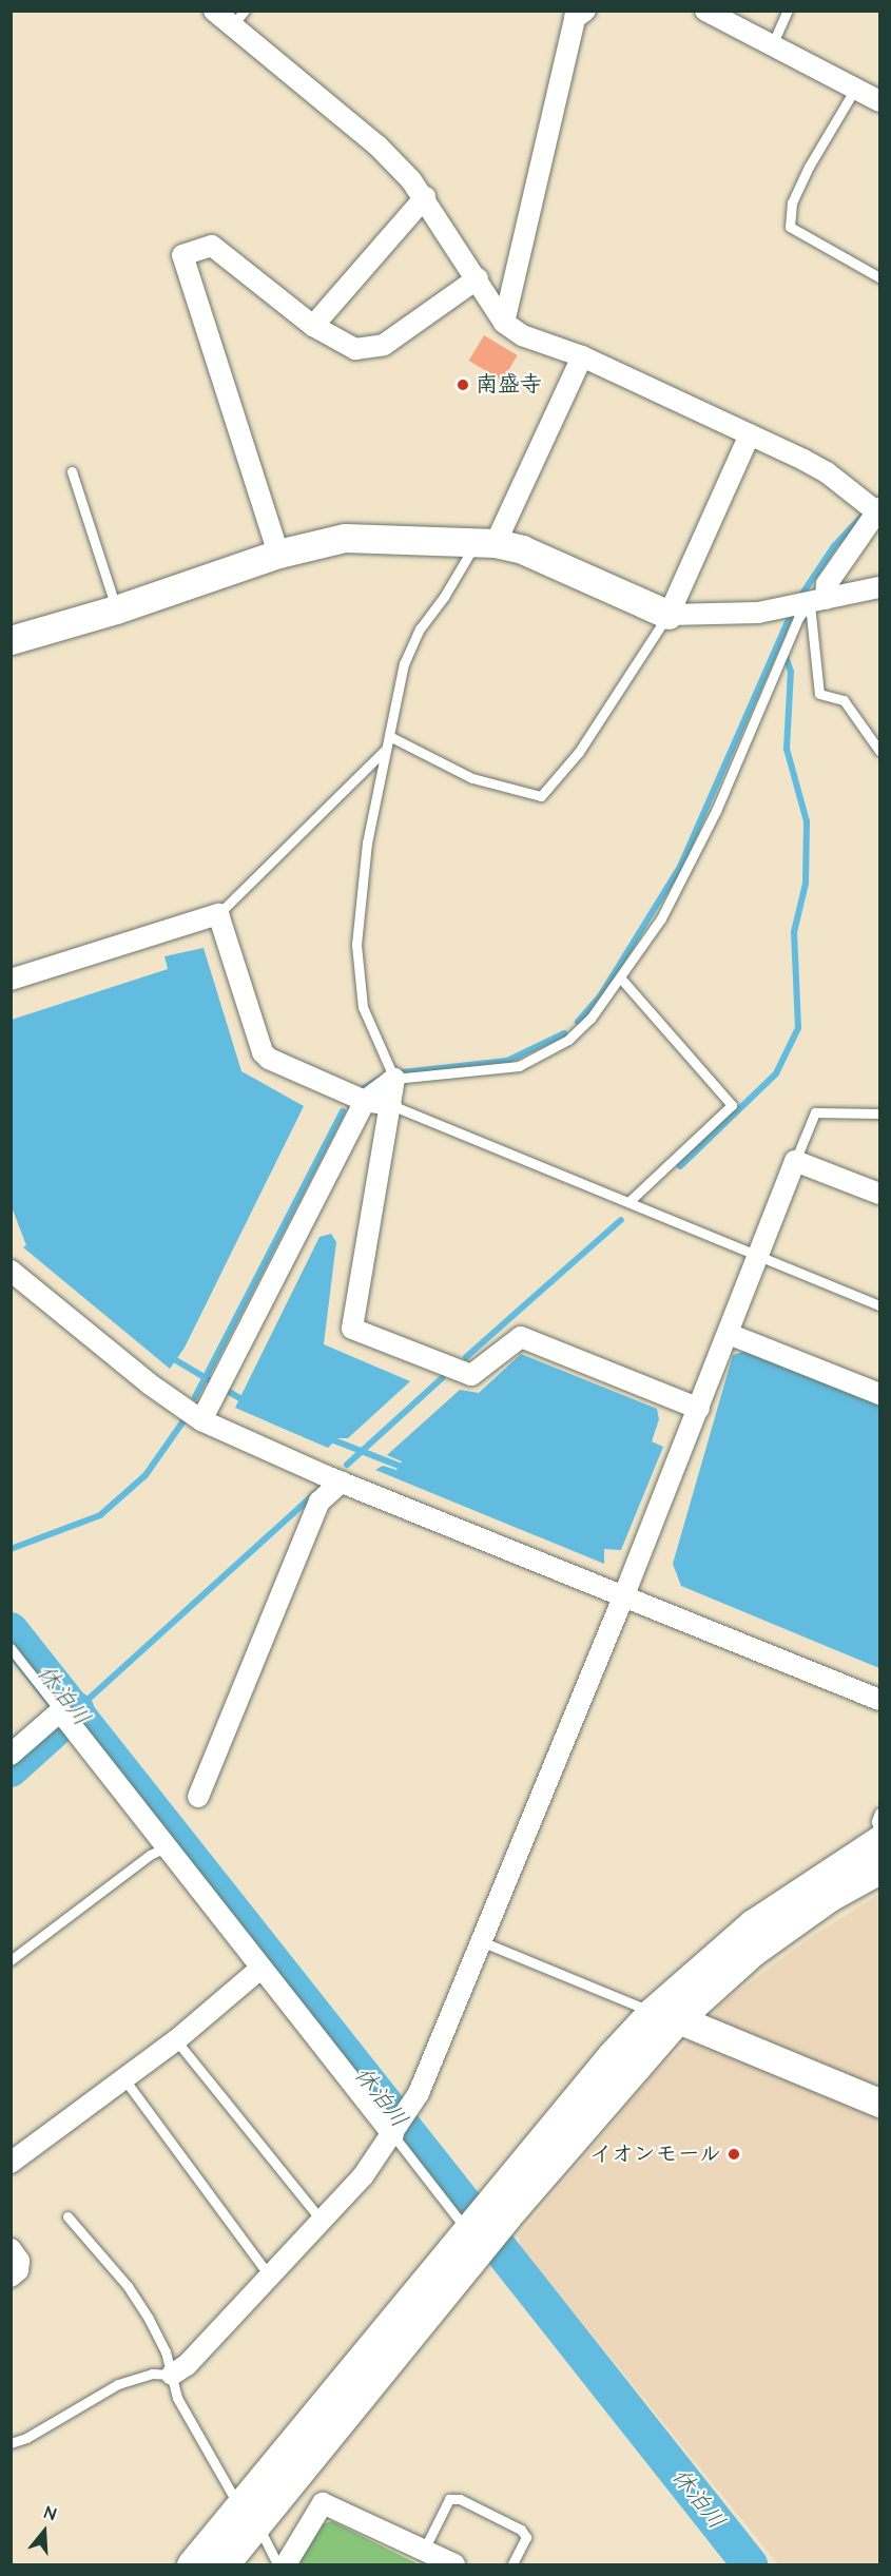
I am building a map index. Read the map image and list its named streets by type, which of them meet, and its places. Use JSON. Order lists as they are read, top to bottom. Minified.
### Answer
{"water":["休泊川"],"places":["南盛寺","イオンモール"],"north":"top"}
